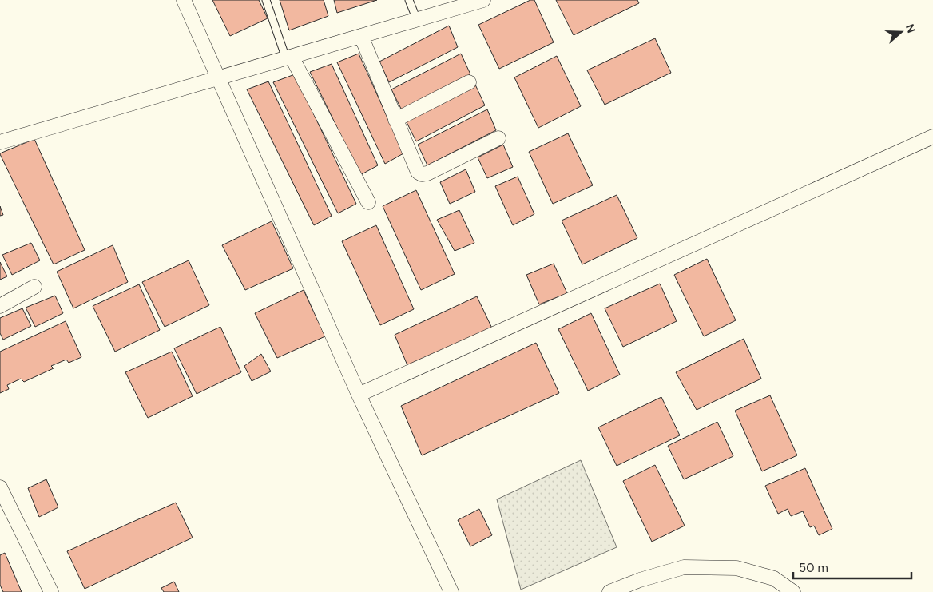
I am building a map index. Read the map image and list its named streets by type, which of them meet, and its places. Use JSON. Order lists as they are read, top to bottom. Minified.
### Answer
{"scale_bar":"50 m","north":"right"}
